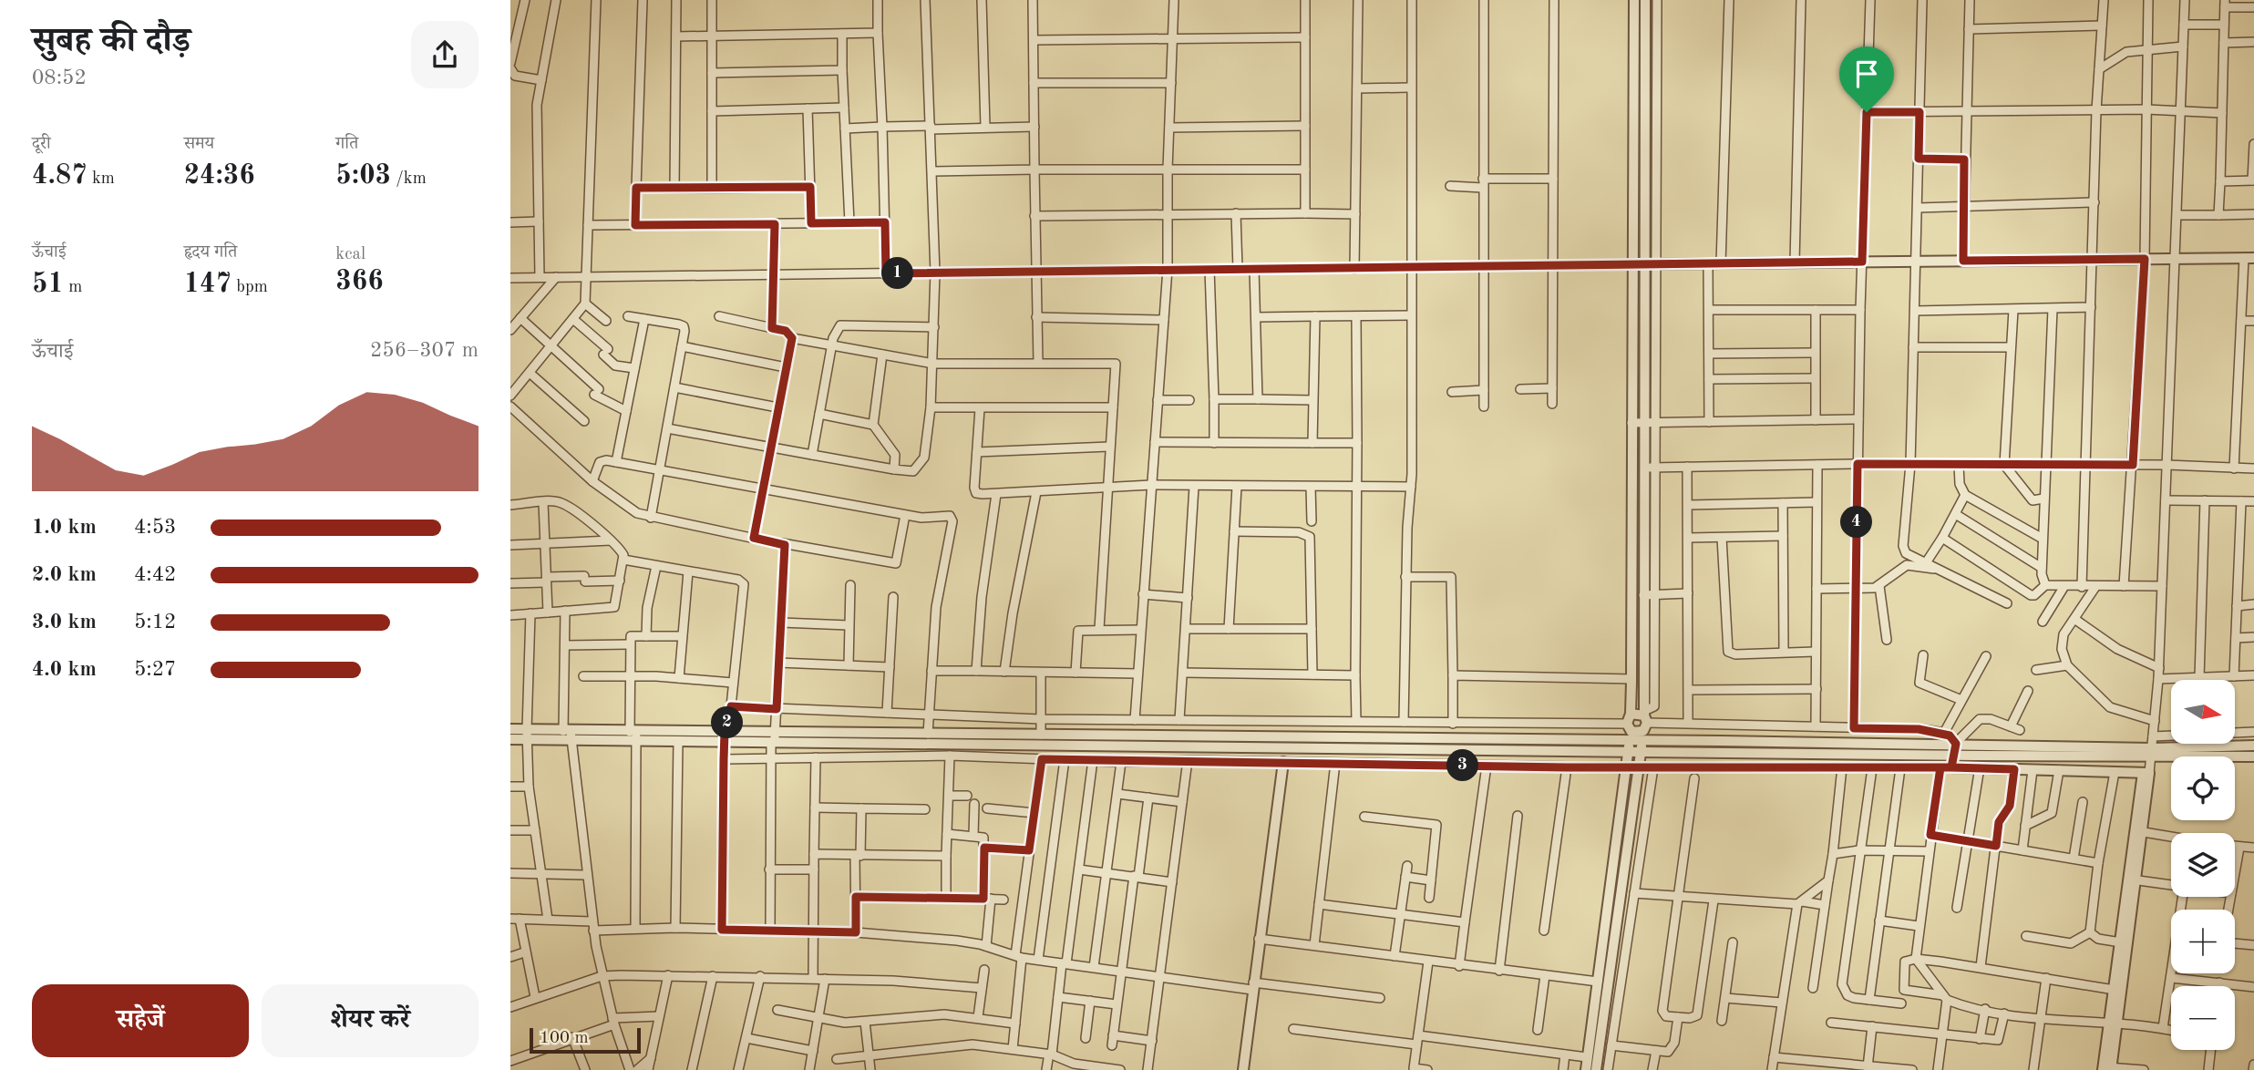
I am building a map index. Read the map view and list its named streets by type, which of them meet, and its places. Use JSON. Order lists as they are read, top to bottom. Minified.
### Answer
{"scale_bar":"100 m","north":"right","page":{"heading":["सुबह की दौड़","08:52"],"stats":[["दूरी","4.87 km"],["समय","24:36"],["गति","5:03 /km"],["ऊँचाई","51 m"],["हृदय गति","147 bpm"],["kcal","366"]],"pins":["1","4","2","3"],"chart":["ऊँचाई","256–307 m"],"list":[{"name":"1.0 km","note":"4:53"},{"name":"2.0 km","note":"4:42"},{"name":"3.0 km","note":"5:12"},{"name":"4.0 km","note":"5:27"}],"map_buttons":["+","−"],"buttons":["सहेजें","शेयर करें"],"scale":"100 m"}}
